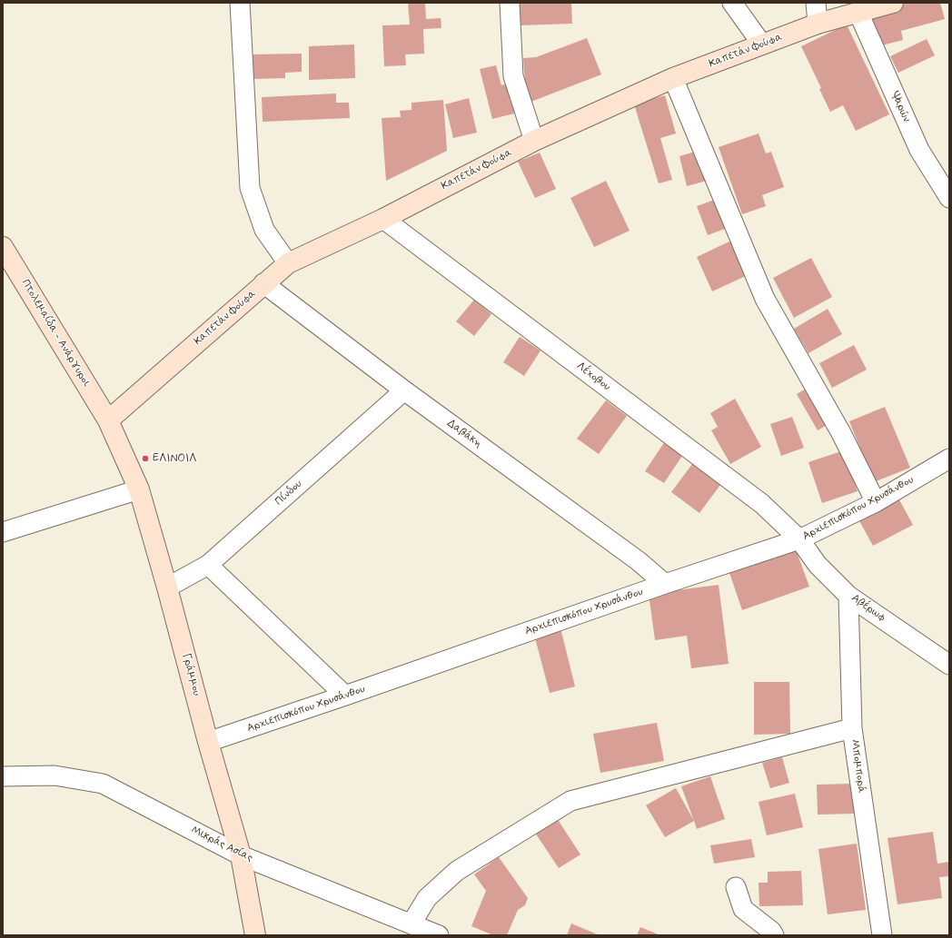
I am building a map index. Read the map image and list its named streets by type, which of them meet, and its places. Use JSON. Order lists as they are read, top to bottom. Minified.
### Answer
{"streets":{"street":["Καπετάν Φούφα","Ψαρών","Πτολεμαίδα - Ανάργυροι","Λέχοβου","Δαβάκη","Πίνδου","Αρχιεπισκόπου Χρυσάνθου","Αβέρωφ","Γράμμου","Μπομπορά","Μικράς Ασίας"]},"crossings":[["Καπετάν Φούφα","Ψαρών"],["Καπετάν Φούφα","Πτολεμαίδα - Ανάργυροι"],["Καπετάν Φούφα","Λέχοβου"],["Καπετάν Φούφα","Δαβάκη"],["Καπετάν Φούφα","Γράμμου"],["Πτολεμαίδα - Ανάργυροι","Γράμμου"],["Λέχοβου","Αρχιεπισκόπου Χρυσάνθου"],["Λέχοβου","Αβέρωφ"],["Δαβάκη","Πίνδου"],["Δαβάκη","Αρχιεπισκόπου Χρυσάνθου"],["Πίνδου","Γράμμου"],["Αρχιεπισκόπου Χρυσάνθου","Αβέρωφ"],["Αρχιεπισκόπου Χρυσάνθου","Γράμμου"],["Αβέρωφ","Μπομπορά"],["Γράμμου","Μικράς Ασίας"]],"places":["ΕΛΙΝΟΙΛ"]}
